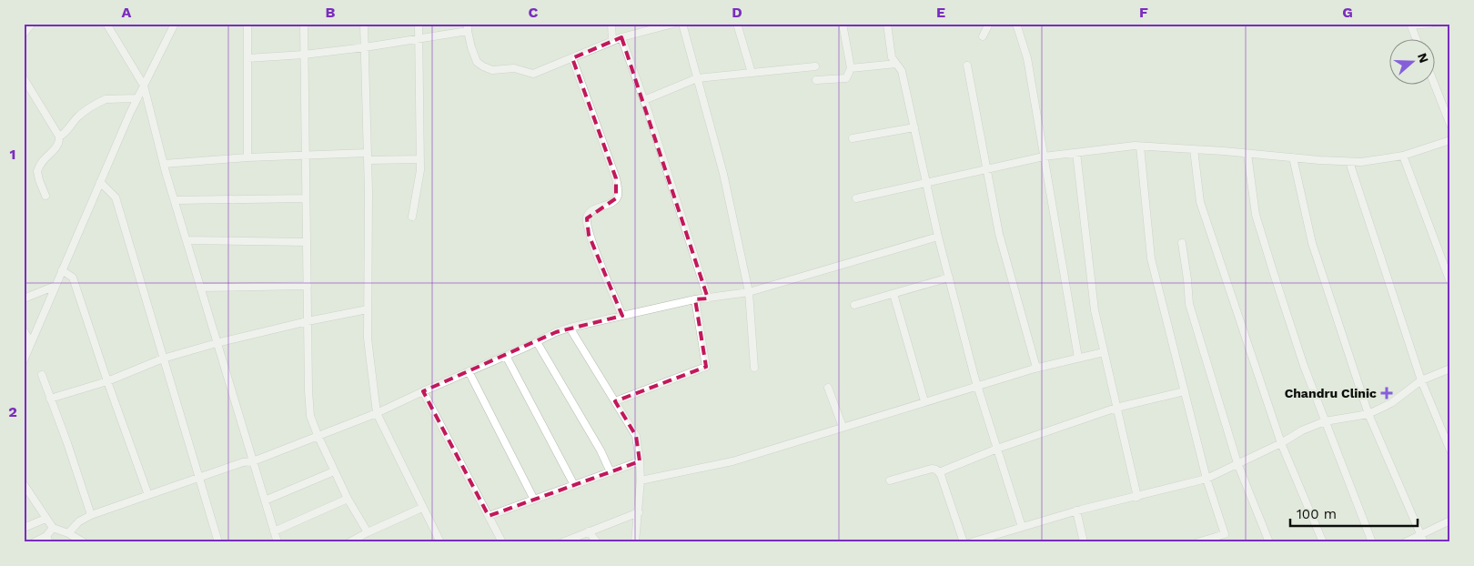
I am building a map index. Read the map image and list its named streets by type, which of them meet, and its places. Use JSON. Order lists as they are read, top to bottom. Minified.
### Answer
{"places":{"health":["Chandru Clinic"]},"scale_bar":"100 m","north":"right","grid":{"columns":["A","B","C","D","E","F","G"],"rows":["1","2"]}}
